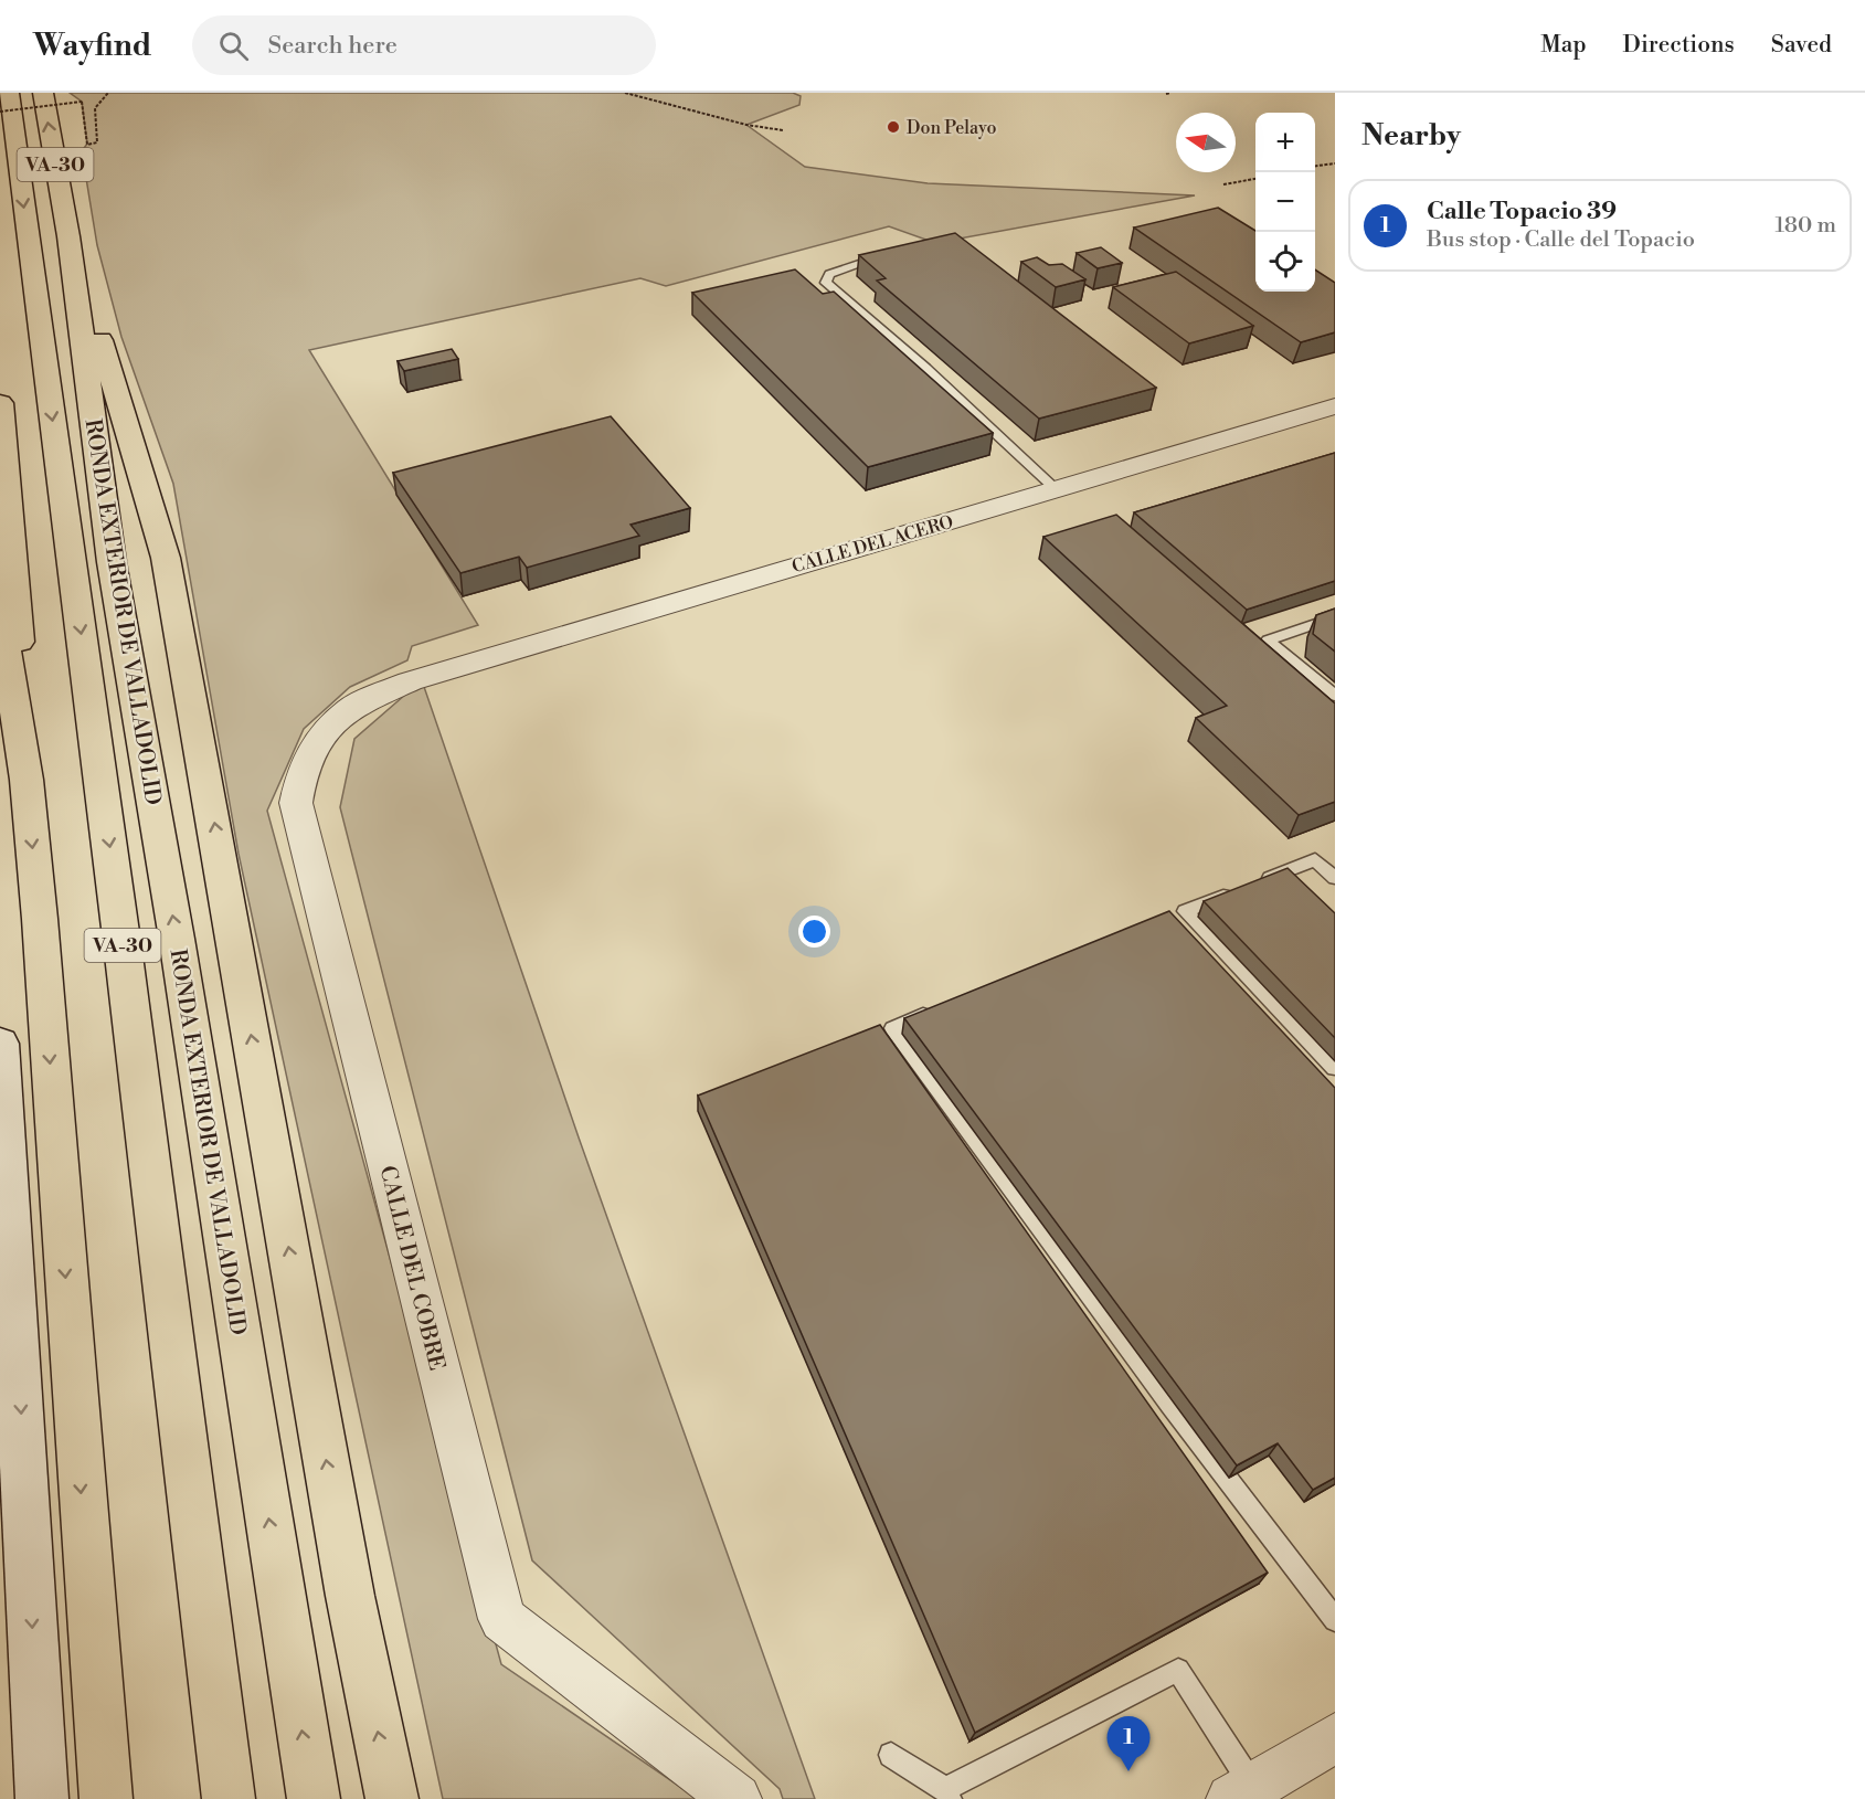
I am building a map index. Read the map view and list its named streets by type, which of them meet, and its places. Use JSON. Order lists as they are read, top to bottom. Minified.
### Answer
{"streets":{"highway":["VA-30","RONDA EXTERIOR DE VALLADOLID"],"street":["CALLE DEL ACERO","CALLE DEL COBRE"]},"crossings":[["CALLE DEL ACERO","CALLE DEL COBRE"]],"places":["Don Pelayo"],"north":"left","page":{"header":"Wayfind","search":"Search here","nav":["Map","Directions","Saved"],"heading":"Nearby","map_buttons":["+","−"],"list":[{"mark":"1","name":"Calle Topacio 39","note":"Bus stop · Calle del Topacio","value":"180 m"}],"pins":"1"}}
